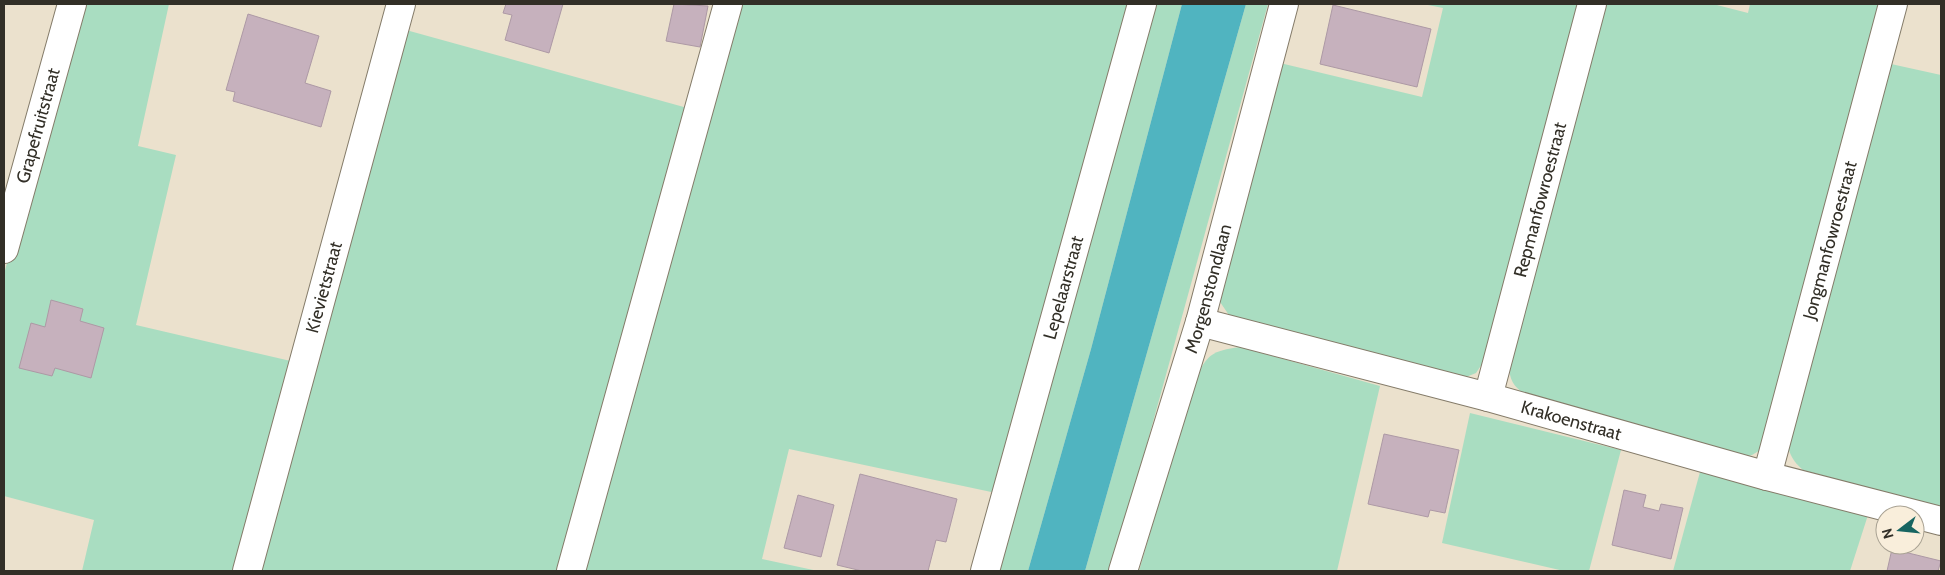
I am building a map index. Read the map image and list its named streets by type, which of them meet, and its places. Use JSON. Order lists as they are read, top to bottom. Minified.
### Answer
{"streets":{"street":["Grapefruitstraat","Repmanfowroestraat","Jongmanfowroestraat","Kievietstraat","Lepelaarstraat","Morgenstondlaan","Krakoenstraat"]},"crossings":[["Repmanfowroestraat","Krakoenstraat"],["Jongmanfowroestraat","Krakoenstraat"],["Morgenstondlaan","Krakoenstraat"]],"north":"left"}
